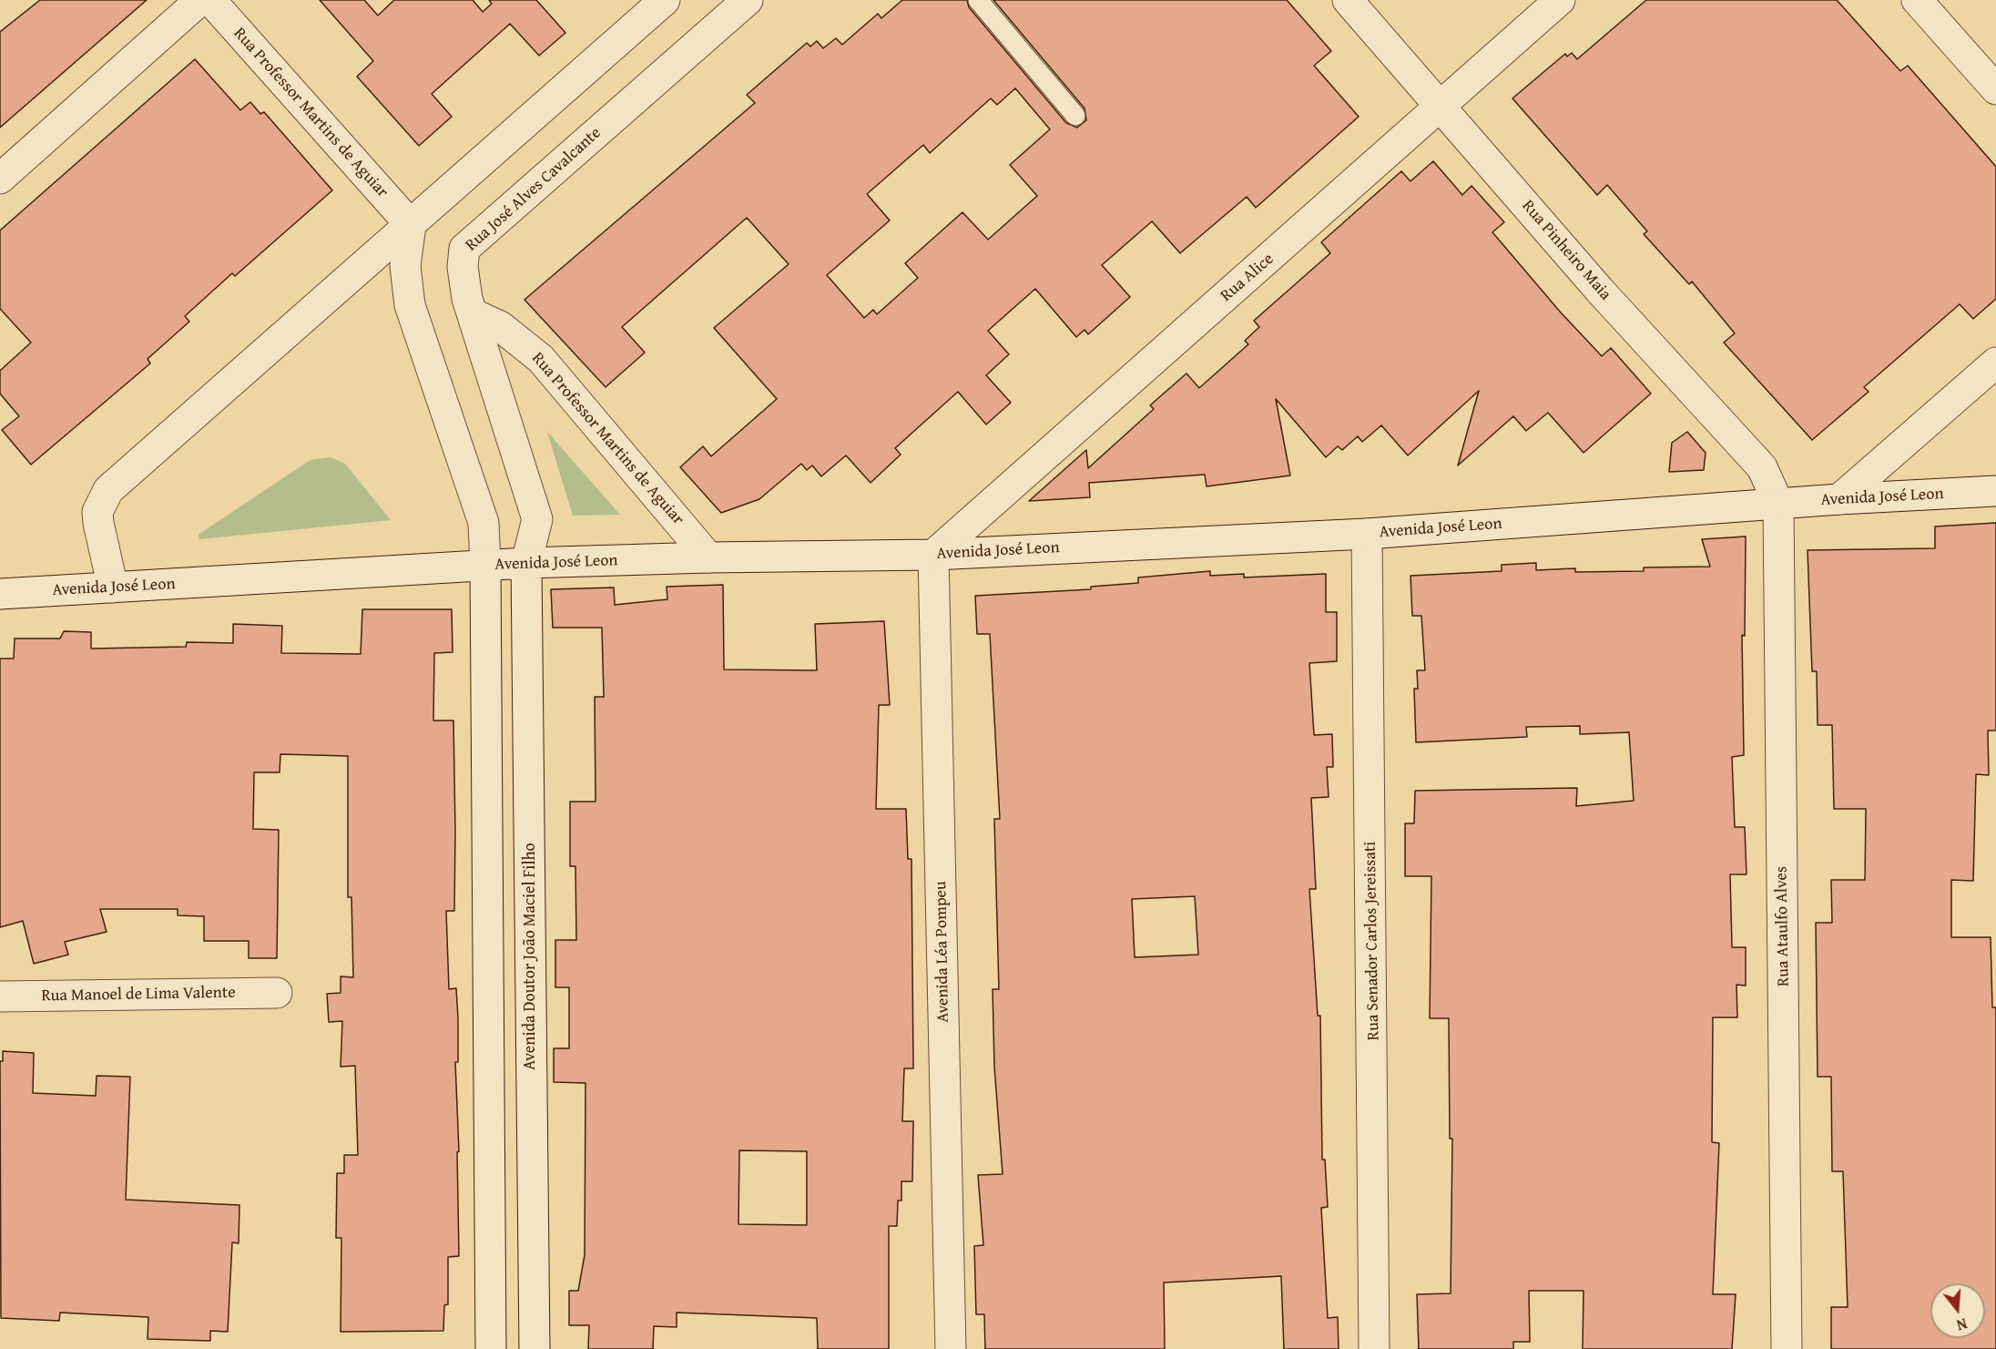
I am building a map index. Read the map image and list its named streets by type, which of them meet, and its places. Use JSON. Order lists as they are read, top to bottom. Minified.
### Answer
{"streets":{"street":["Rua Professor Martins de Aguiar","Rua José Alves Cavalcante","Rua Pinheiro Maia","Rua Alice","Avenida José Leon","Rua Ataulfo Alves","Rua Senador Carlos Jereissati","Avenida Léa Pompeu","Avenida Doutor João Maciel Filho","Rua Manoel de Lima Valente"]},"crossings":[["Rua Professor Martins de Aguiar","Rua José Alves Cavalcante"],["Rua Professor Martins de Aguiar","Avenida José Leon"],["Rua José Alves Cavalcante","Avenida José Leon"],["Rua José Alves Cavalcante","Avenida Doutor João Maciel Filho"],["Rua Pinheiro Maia","Rua Alice"],["Rua Pinheiro Maia","Avenida José Leon"],["Rua Pinheiro Maia","Rua Ataulfo Alves"],["Rua Alice","Avenida José Leon"],["Rua Alice","Avenida Léa Pompeu"],["Avenida José Leon","Rua Ataulfo Alves"],["Avenida José Leon","Rua Senador Carlos Jereissati"],["Avenida José Leon","Avenida Léa Pompeu"],["Avenida José Leon","Avenida Doutor João Maciel Filho"]],"north":"bottom"}
